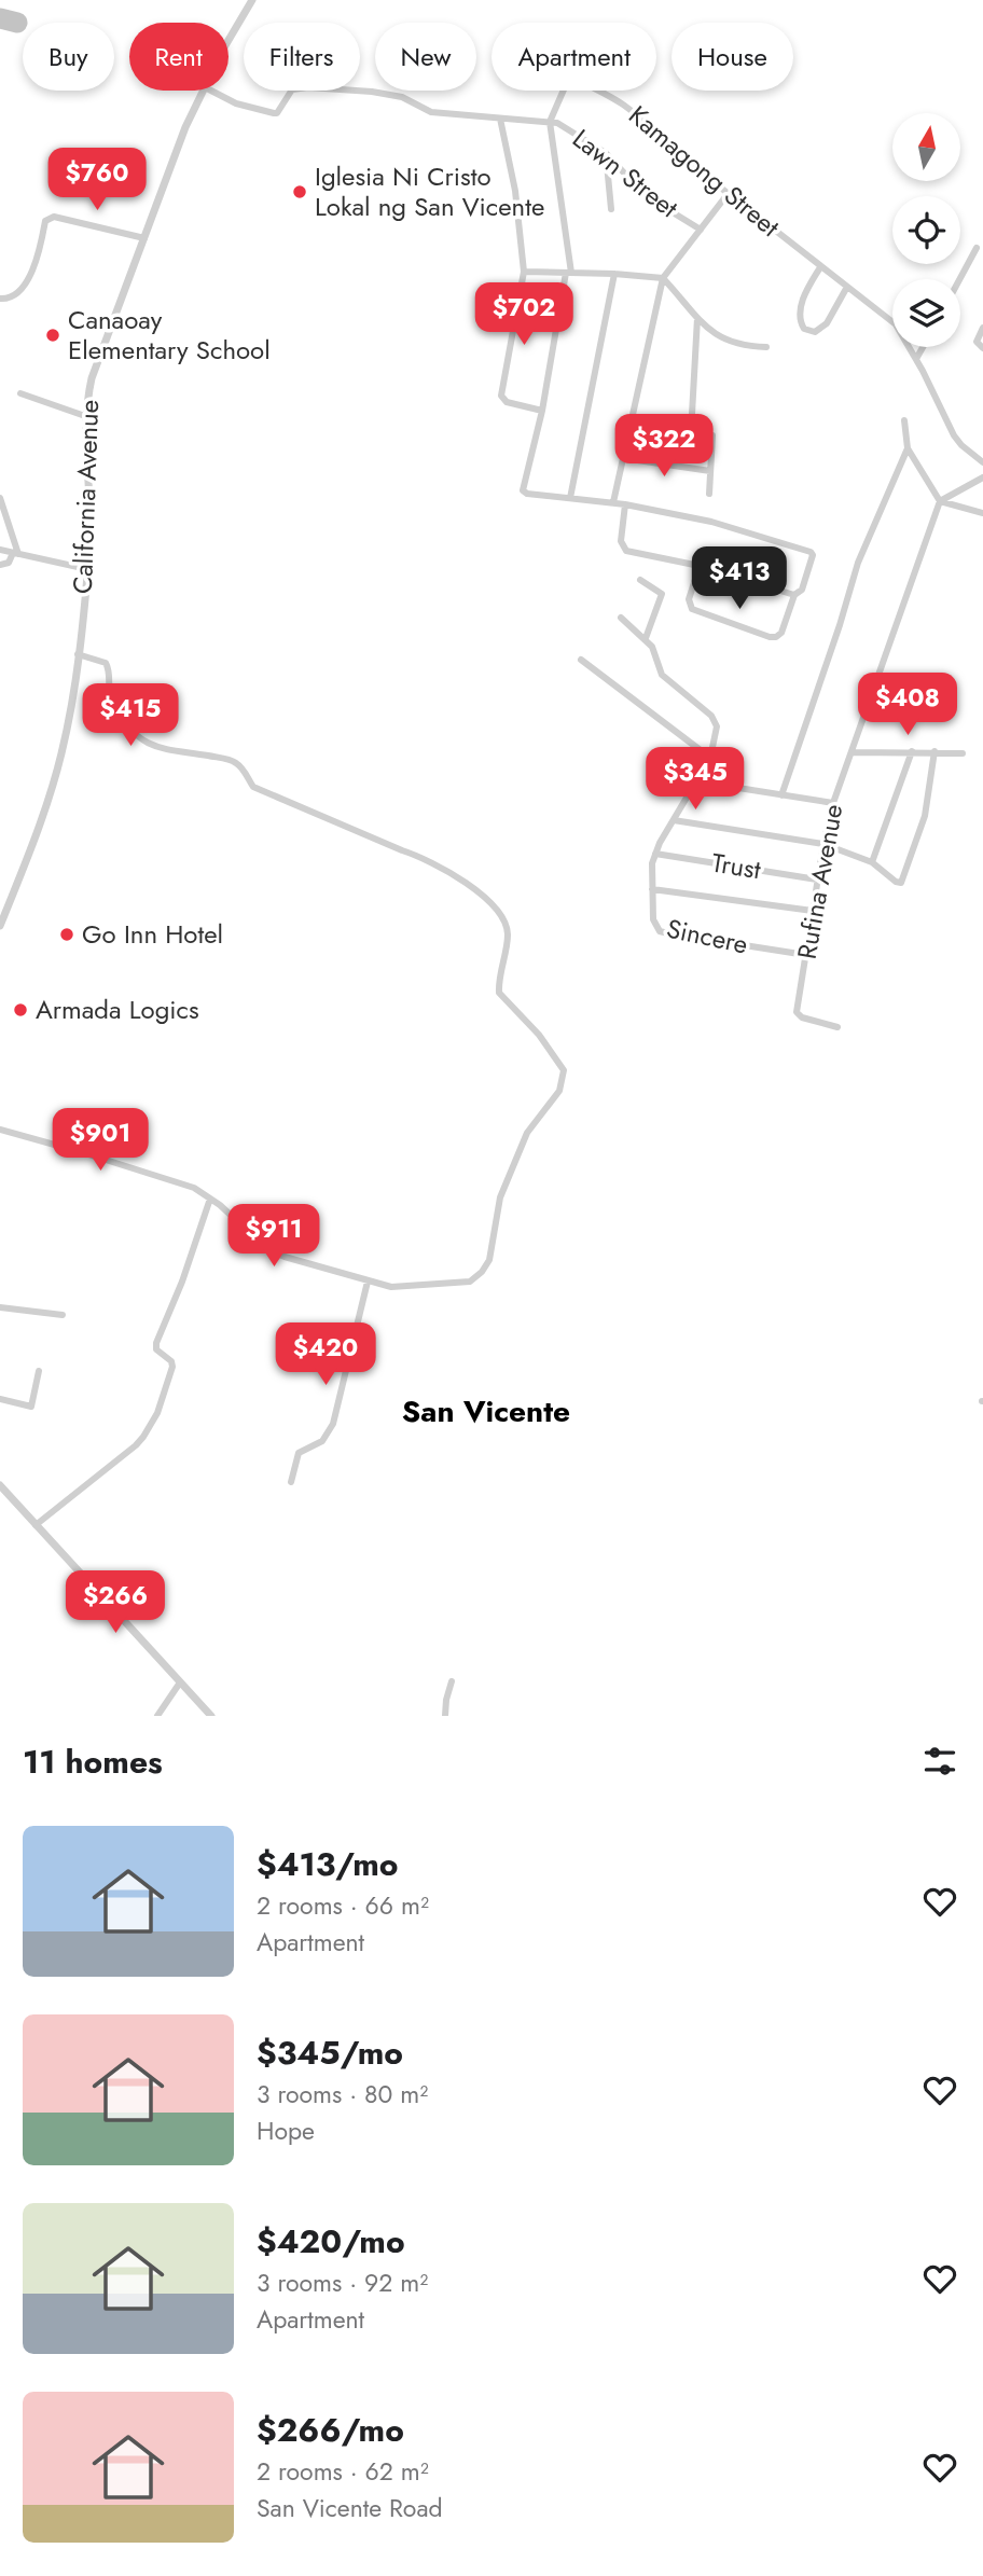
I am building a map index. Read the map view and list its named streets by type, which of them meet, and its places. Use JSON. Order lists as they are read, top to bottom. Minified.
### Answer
{"streets":{"street":["Kamagong Street","Lawn Street","California Avenue","Trust","Rufina Avenue","Sincere"]},"crossings":[["Kamagong Street","Lawn Street"],["Trust","Rufina Avenue"],["Trust","Sincere"],["Rufina Avenue","Sincere"]],"districts":["San Vicente"],"places":["Iglesia Ni Cristo Lokal ng San Vicente","Canaoay Elementary School","Go Inn Hotel","Armada Logics"],"north":"top","page":{"chip":["Buy","Rent","Filters","New","Apartment","House"],"price":["$760","$702","$322","$413","$408","$415","$345","$901","$911","$420","$266"],"heading":"11 homes","list":[{"name":"$413/mo","note":"2 rooms · 66 m² · Apartment"},{"name":"$345/mo","note":"3 rooms · 80 m² · Hope"},{"name":"$420/mo","note":"3 rooms · 92 m² · Apartment"},{"name":"$266/mo","note":"2 rooms · 62 m² · San Vicente Road"}]}}
